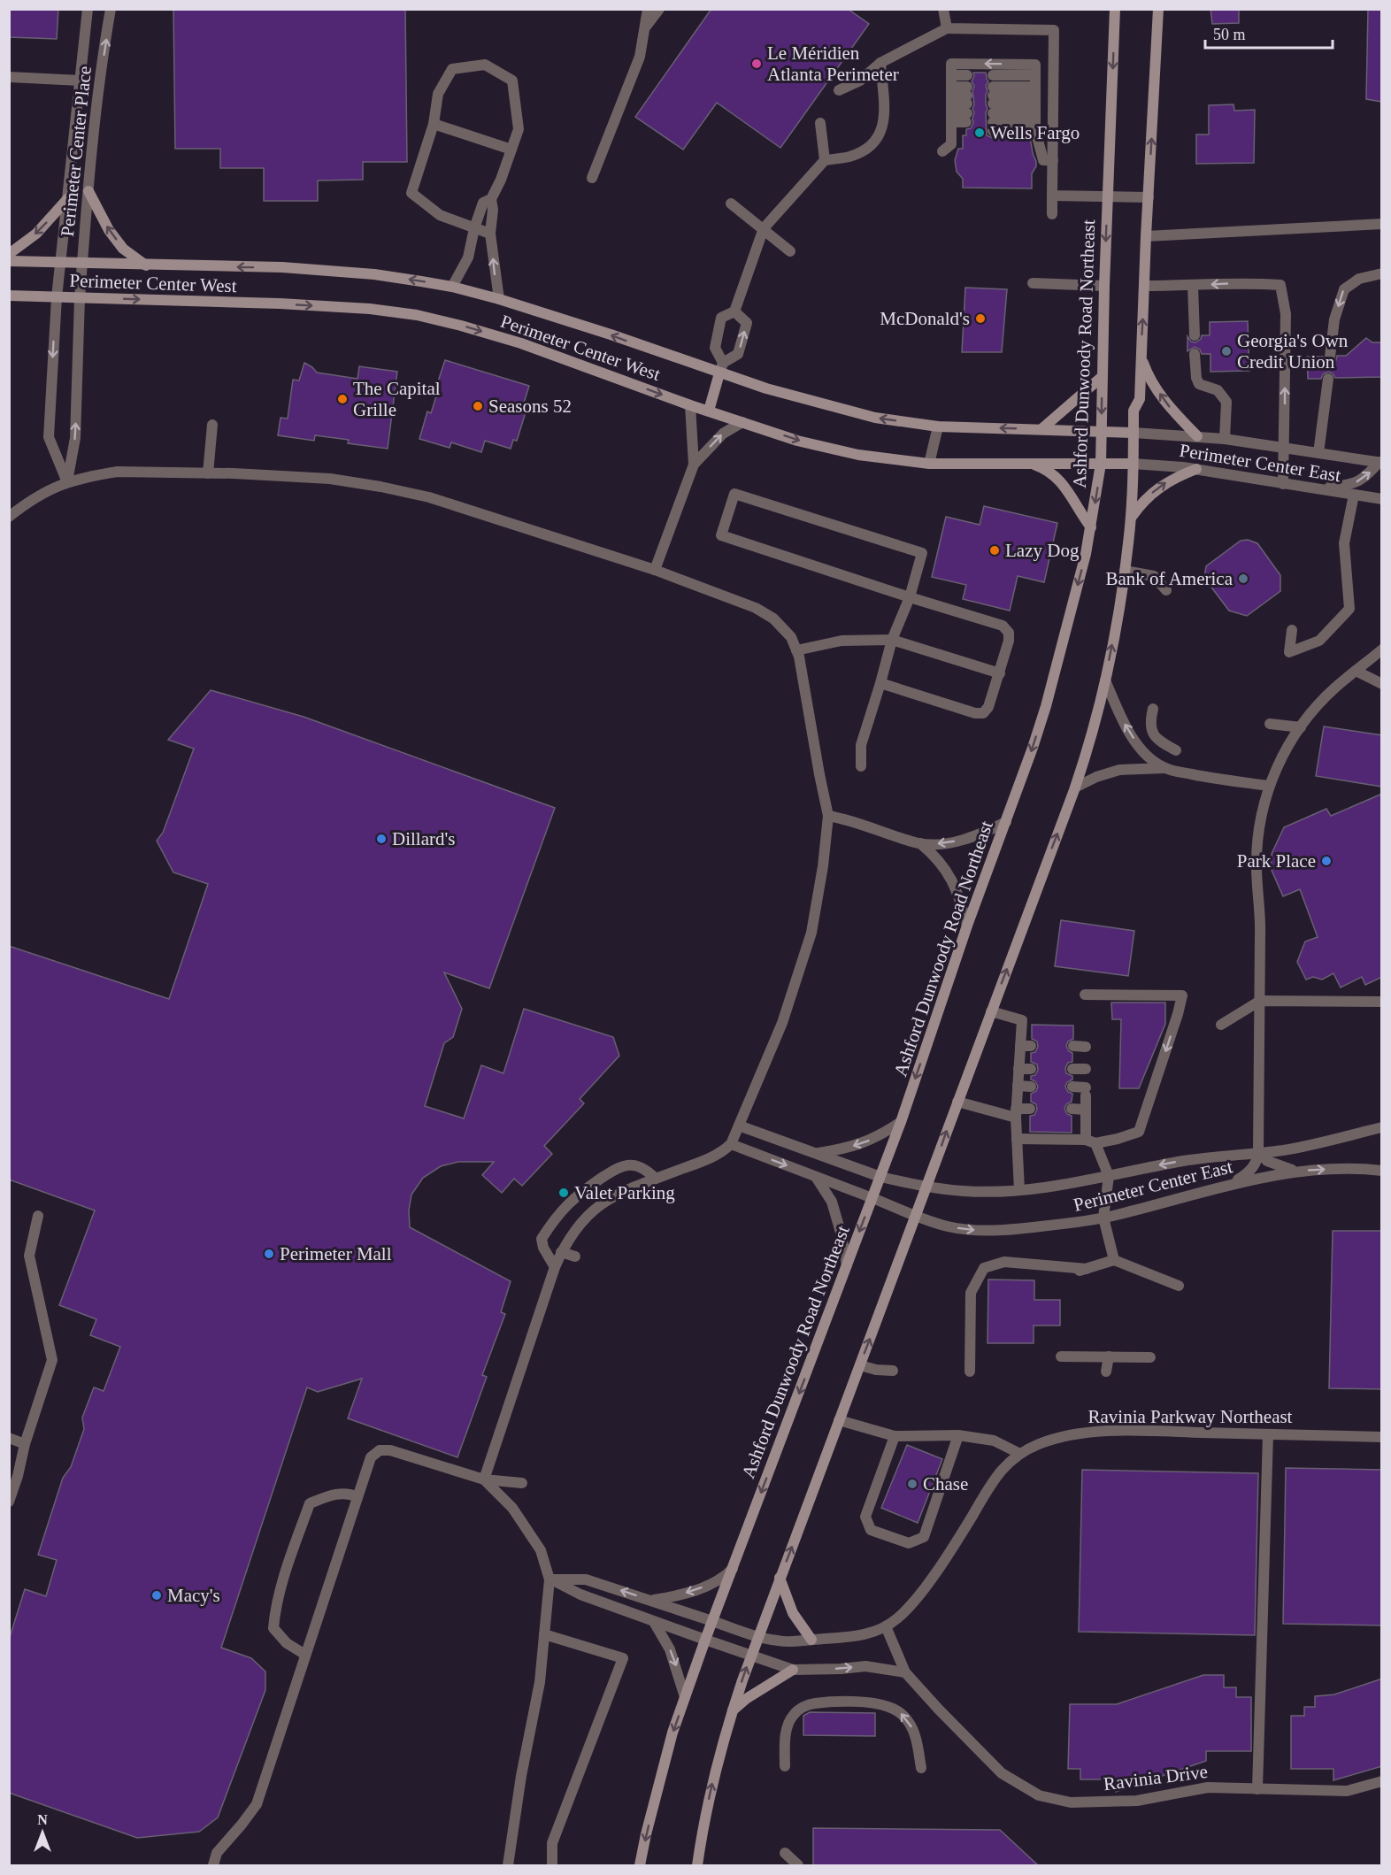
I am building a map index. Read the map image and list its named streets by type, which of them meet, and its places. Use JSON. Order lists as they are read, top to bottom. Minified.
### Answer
{"streets":{"main road":["Perimeter Center West","Ashford Dunwoody Road Northeast"],"street":["Perimeter Center Place","Perimeter Center East","Ravinia Parkway Northeast","Ravinia Drive"]},"crossings":[["Perimeter Center Place","Perimeter Center West"],["Perimeter Center West","Ashford Dunwoody Road Northeast"],["Perimeter Center West","Perimeter Center East"],["Ashford Dunwoody Road Northeast","Perimeter Center East"],["Ashford Dunwoody Road Northeast","Ravinia Parkway Northeast"],["Ravinia Parkway Northeast","Ravinia Drive"]],"places":["Le Méridien Atlanta Perimeter","Wells Fargo","McDonald's","Georgia's Own Credit Union","The Capital Grille","Seasons 52","Lazy Dog","Bank of America","Dillard's","Park Place","Valet Parking","Perimeter Mall","Chase","Macy's"],"scale_bar":"50 m","north":"top"}
